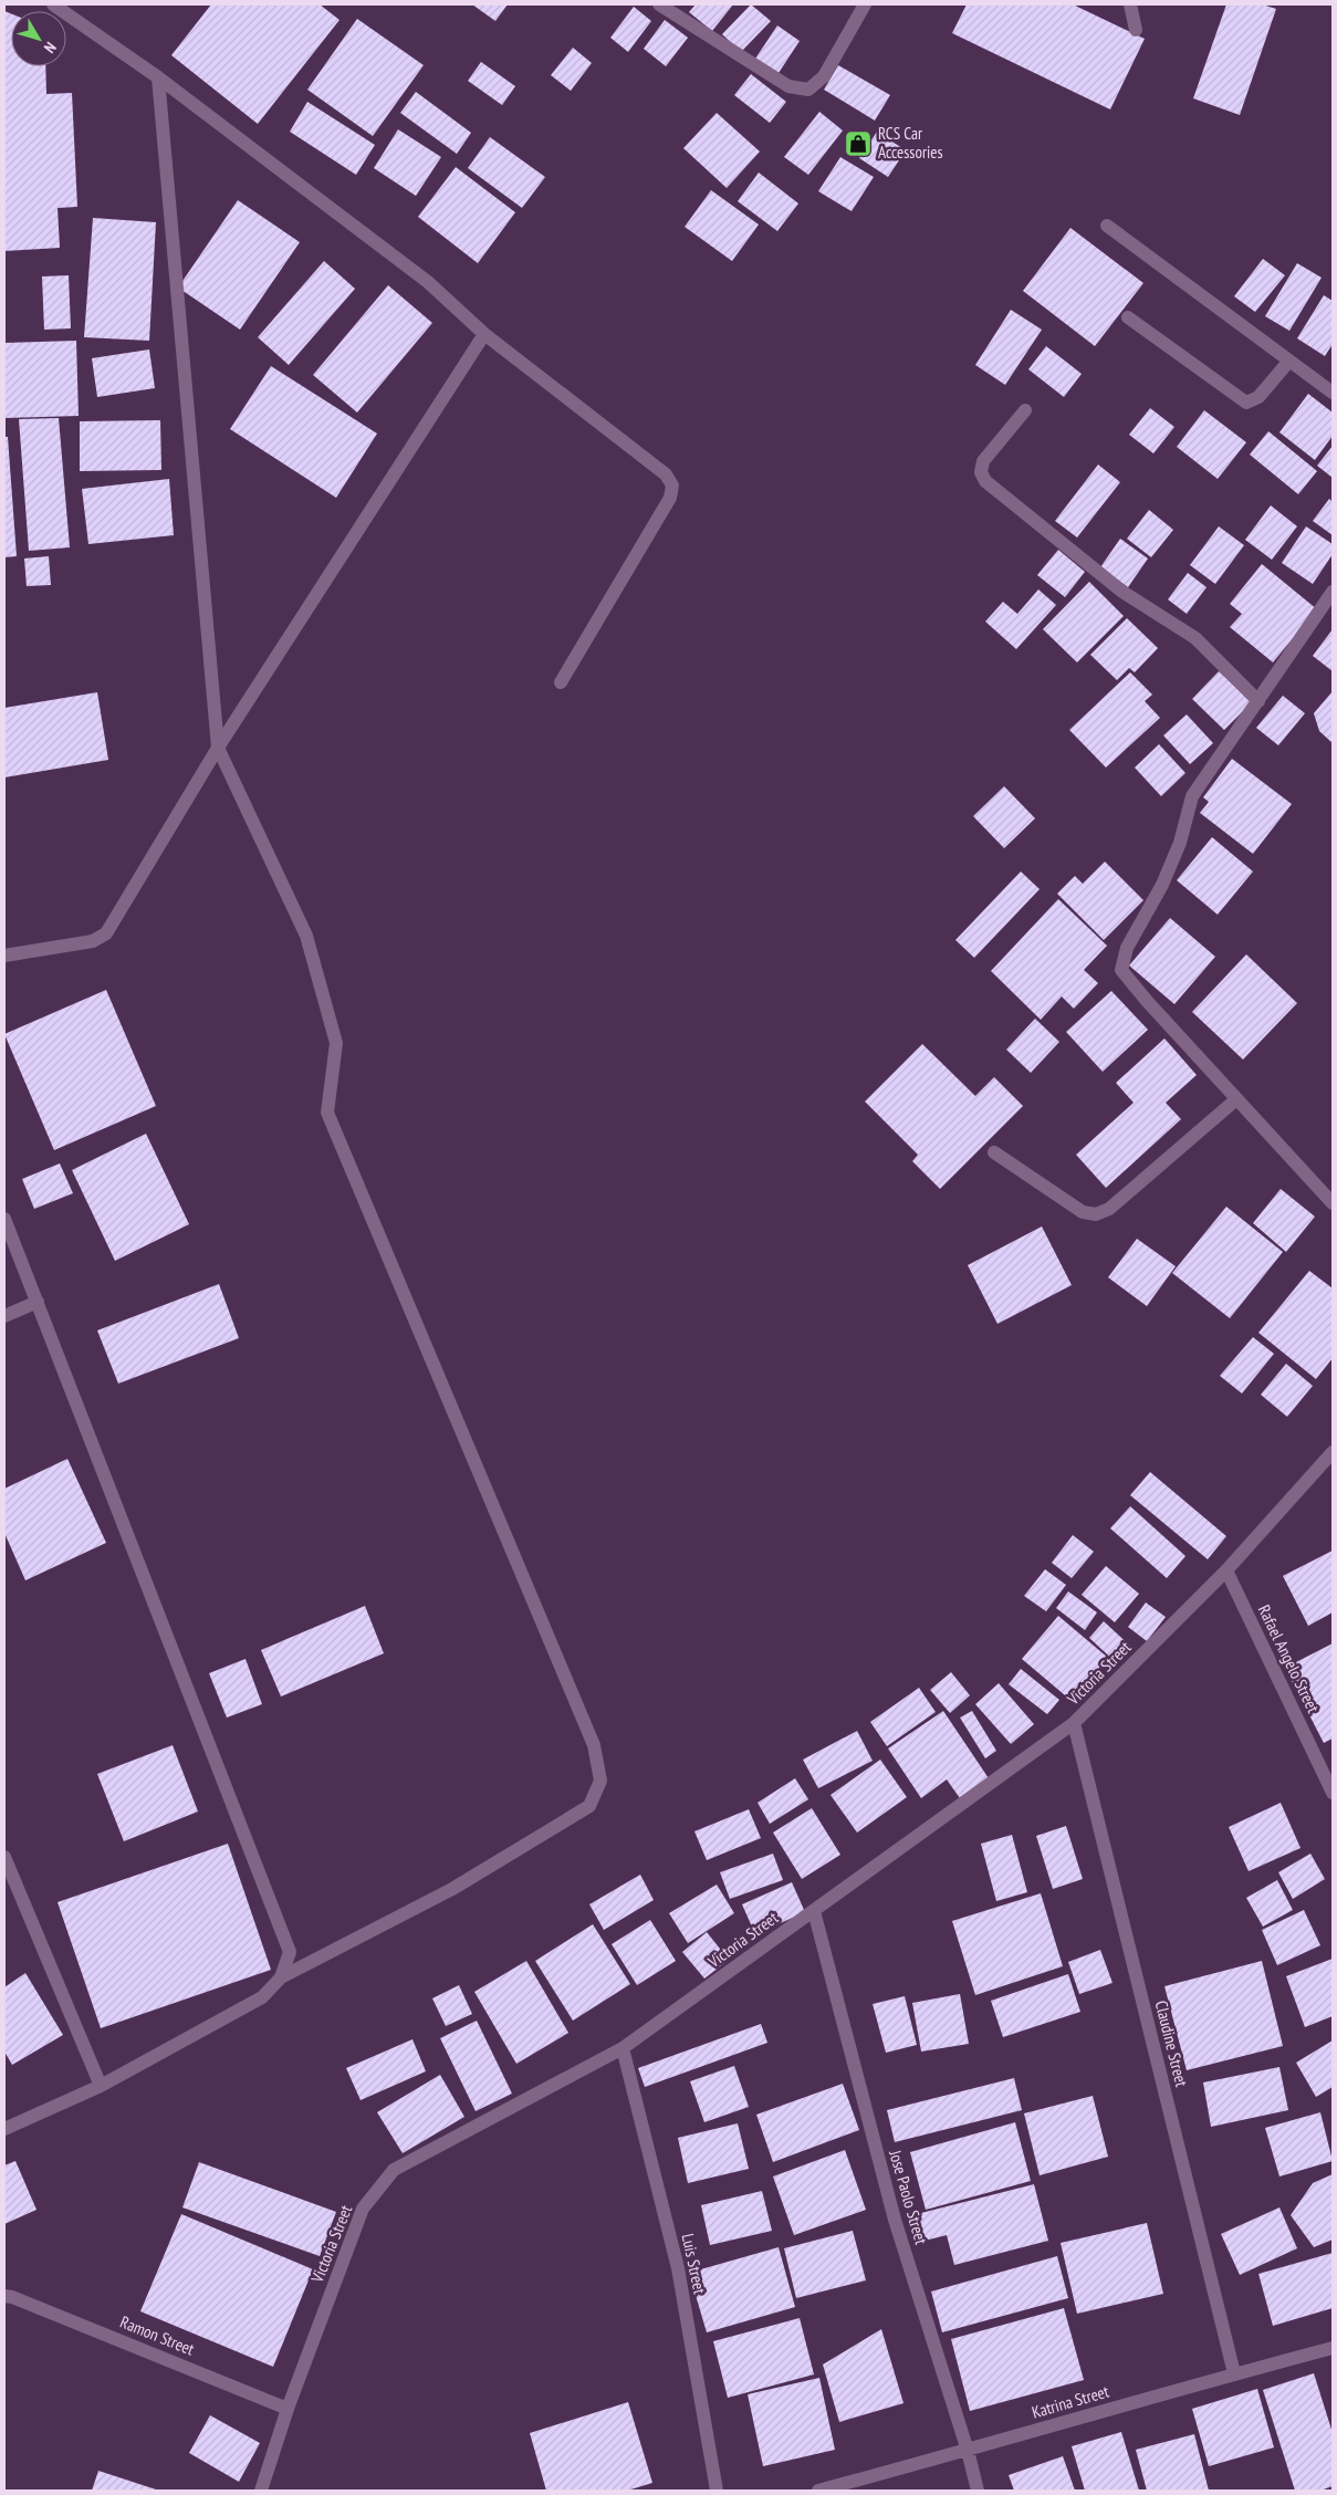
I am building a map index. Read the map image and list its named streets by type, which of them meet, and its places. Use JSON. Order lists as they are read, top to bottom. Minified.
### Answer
{"streets":{"street":["Rafael Angelo Street","Victoria Street","Claudine Street","Jose Paolo Street","Luis Street","Ramon Street","Katrina Street"]},"crossings":[["Rafael Angelo Street","Victoria Street"],["Victoria Street","Claudine Street"],["Victoria Street","Jose Paolo Street"],["Victoria Street","Luis Street"],["Victoria Street","Ramon Street"],["Claudine Street","Katrina Street"],["Jose Paolo Street","Katrina Street"]],"places":{"shop":["RCS Car Accessories"]},"north":"bottom right"}
